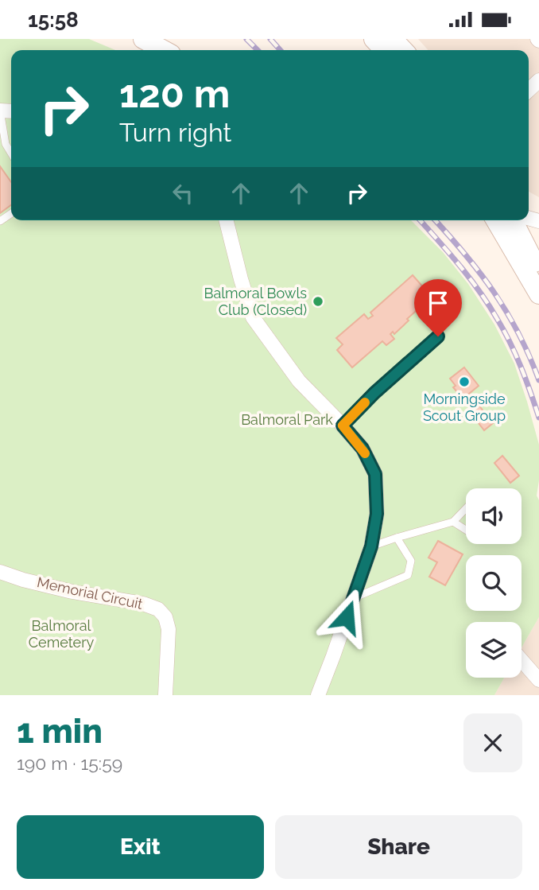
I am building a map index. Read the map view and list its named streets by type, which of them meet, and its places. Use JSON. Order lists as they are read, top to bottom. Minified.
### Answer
{"streets":{"street":["Memorial Circuit"]},"parks":["Balmoral Park","Balmoral Cemetery"],"places":["Balmoral Bowls Club (Closed)","Morningside Scout Group"],"page":{"status":"15:58","turn":["120 m","Turn right"],"heading":["1 min","190 m · 15:59"],"buttons":["Exit","Share"]}}
